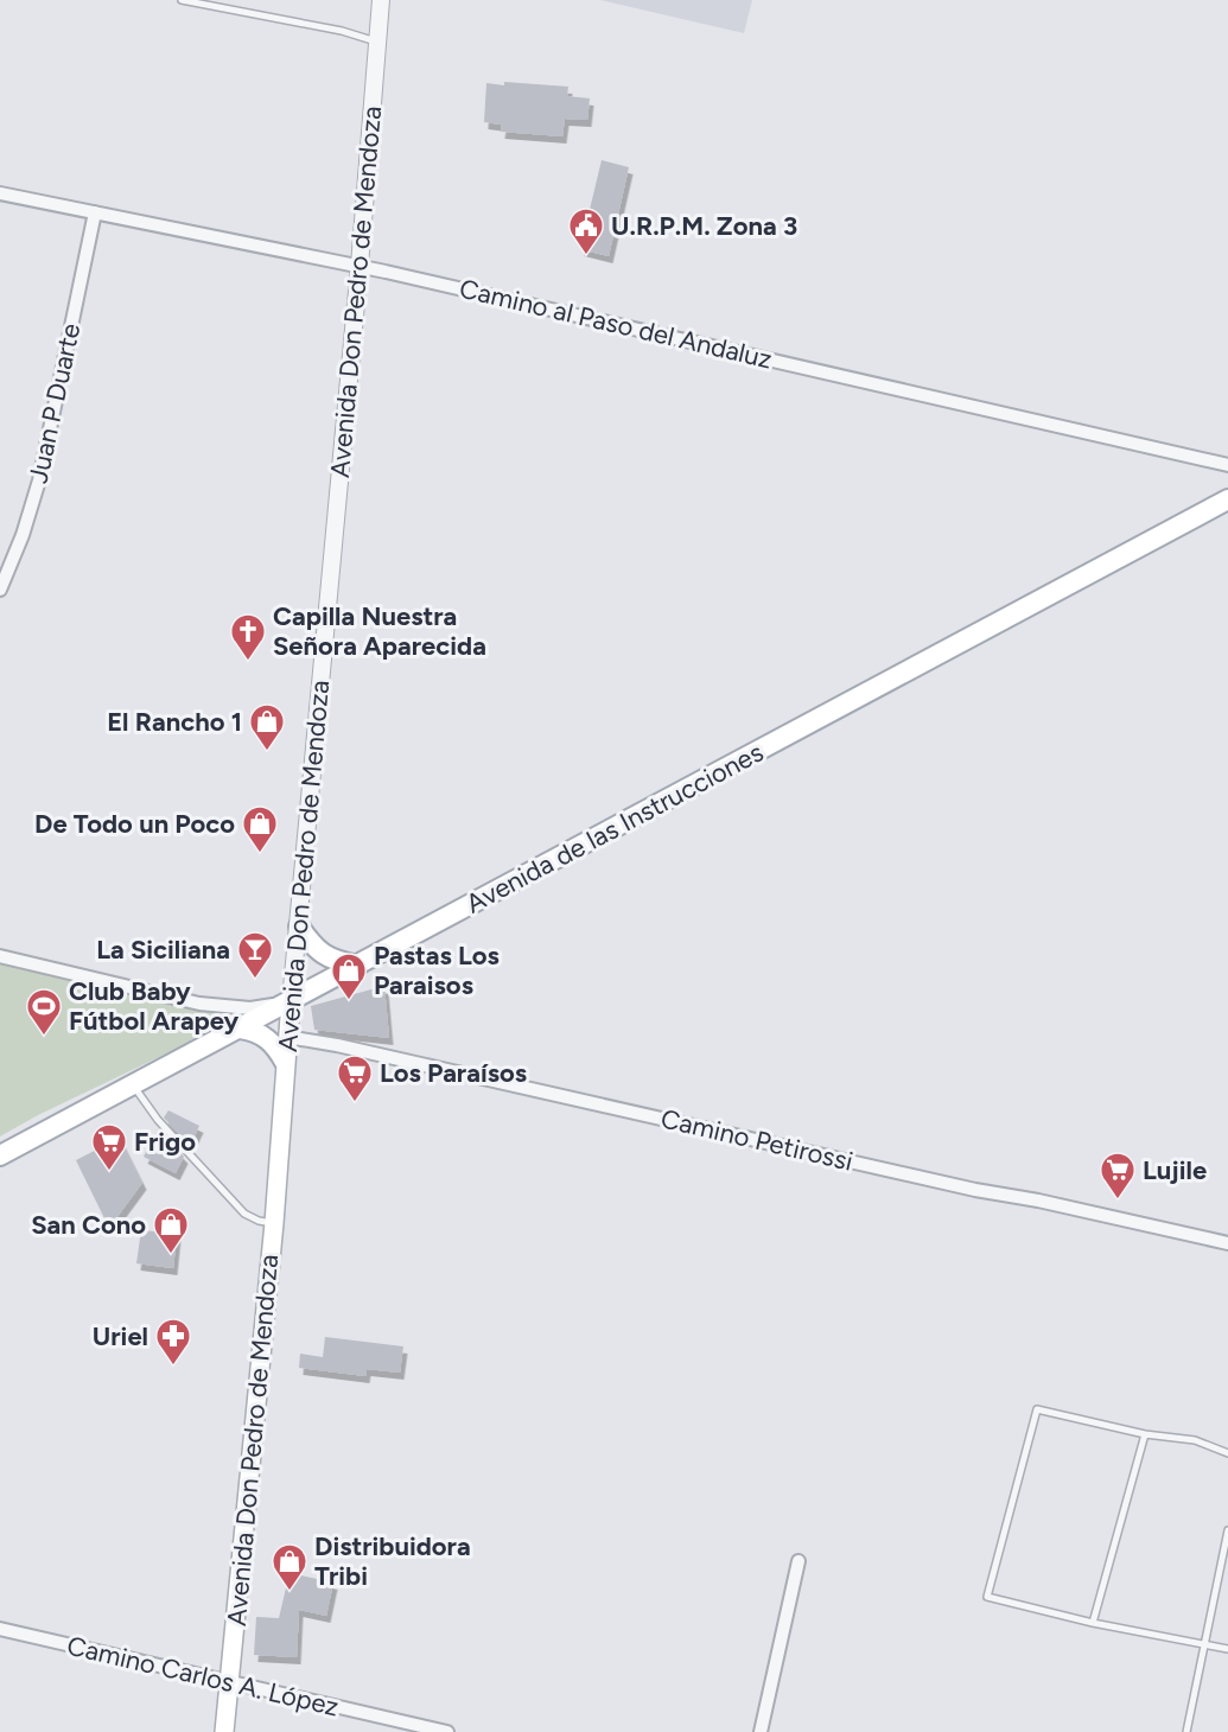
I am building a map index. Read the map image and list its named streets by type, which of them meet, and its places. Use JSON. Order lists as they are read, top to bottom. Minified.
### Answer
{"streets":{"main road":["Avenida Don Pedro de Mendoza","Avenida de las Instrucciones"],"street":["Camino al Paso del Andaluz","Juan P Duarte","Camino Petirossi","Camino Carlos A. López"]},"crossings":[["Avenida Don Pedro de Mendoza","Camino al Paso del Andaluz"],["Avenida Don Pedro de Mendoza","Avenida de las Instrucciones"],["Avenida Don Pedro de Mendoza","Camino Petirossi"],["Avenida Don Pedro de Mendoza","Camino Carlos A. López"],["Camino al Paso del Andaluz","Juan P Duarte"]],"places":{"public building":["U.R.P.M. Zona 3"],"church":["Capilla Nuestra Señora Aparecida"],"shop":["El Rancho 1","De Todo un Poco","Pastas Los Paraisos","San Cono","Distribuidora Tribi"],"bar":["La Siciliana"],"sports":["Club Baby Fútbol Arapey"],"supermarket":["Los Paraísos","Frigo","Lujile"],"pharmacy":["Uriel"]}}
